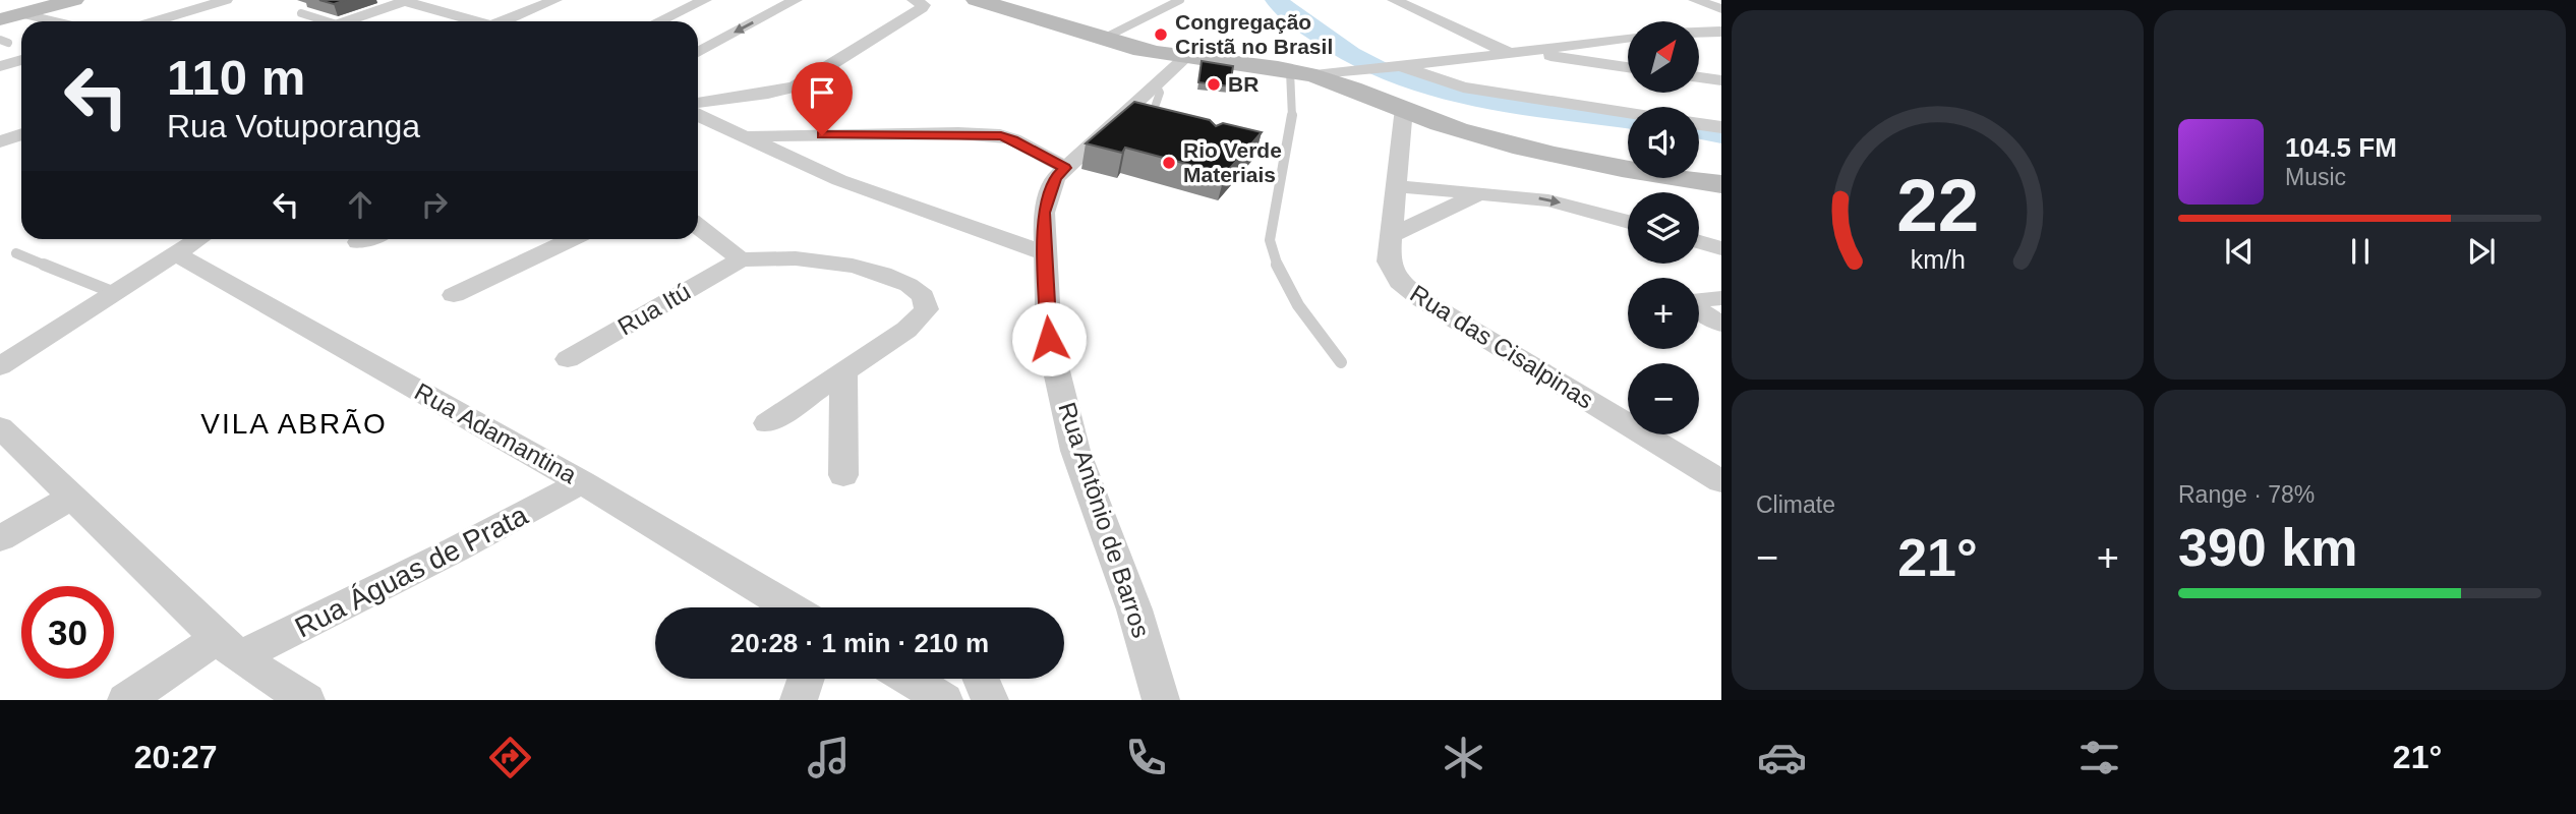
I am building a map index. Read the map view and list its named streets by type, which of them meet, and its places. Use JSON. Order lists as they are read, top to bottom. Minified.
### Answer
{"streets":{"street":["Rua Itú","Rua das Cisalpinas","Rua Adamantina","Rua Antônio de Barros","Rua Águas de Prata"]},"crossings":[["Rua Adamantina","Rua Águas de Prata"]],"districts":["VILA ABRÃO"],"places":["Congregação Cristã no Brasil","BR","Rio Verde Materiais"],"north":"top right","page":{"map_buttons":["+","−"],"turn":["110 m","Rua Votuporanga"],"song":["104.5 FM","Music"],"tile":["Climate",["Range · 78%","390 km"]],"heat":["−","21°","+"],"limit":"30","trip":"20:28 · 1 min · 210 m","tabs":["20:27","21°"],"gauge":["22","km/h"]}}
